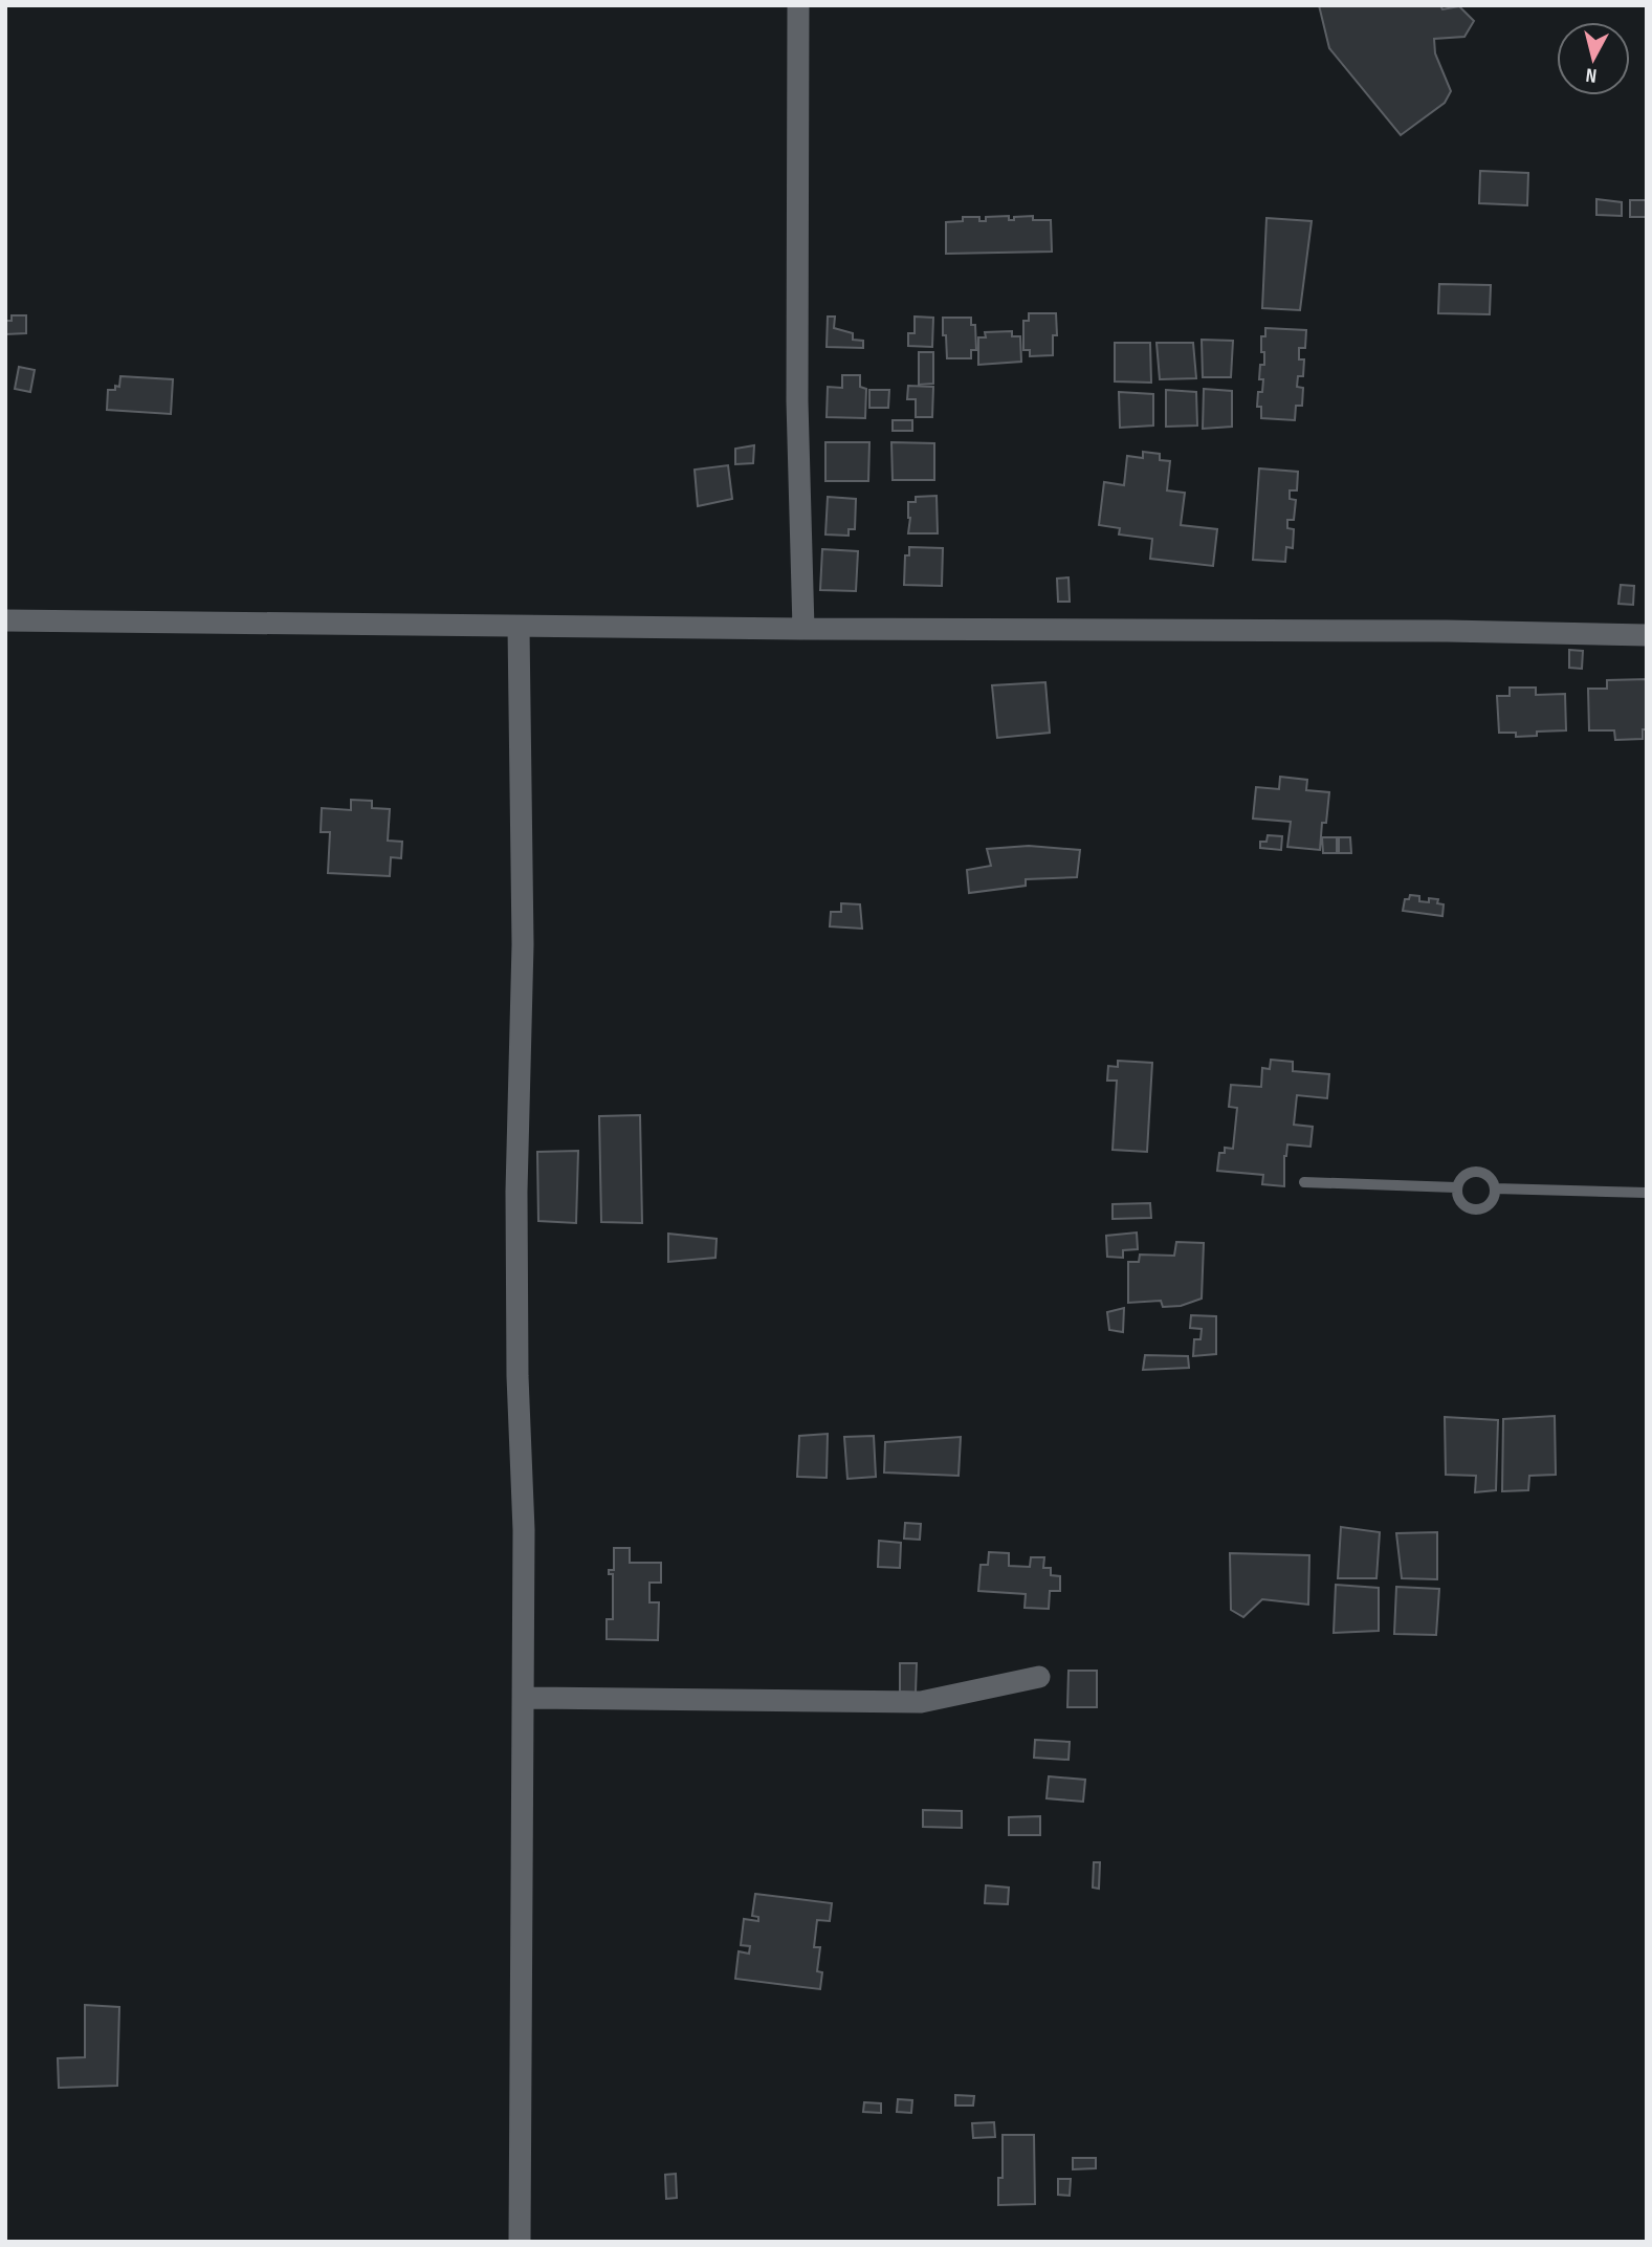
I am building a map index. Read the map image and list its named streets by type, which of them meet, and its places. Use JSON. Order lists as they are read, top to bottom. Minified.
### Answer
{"north":"bottom"}
